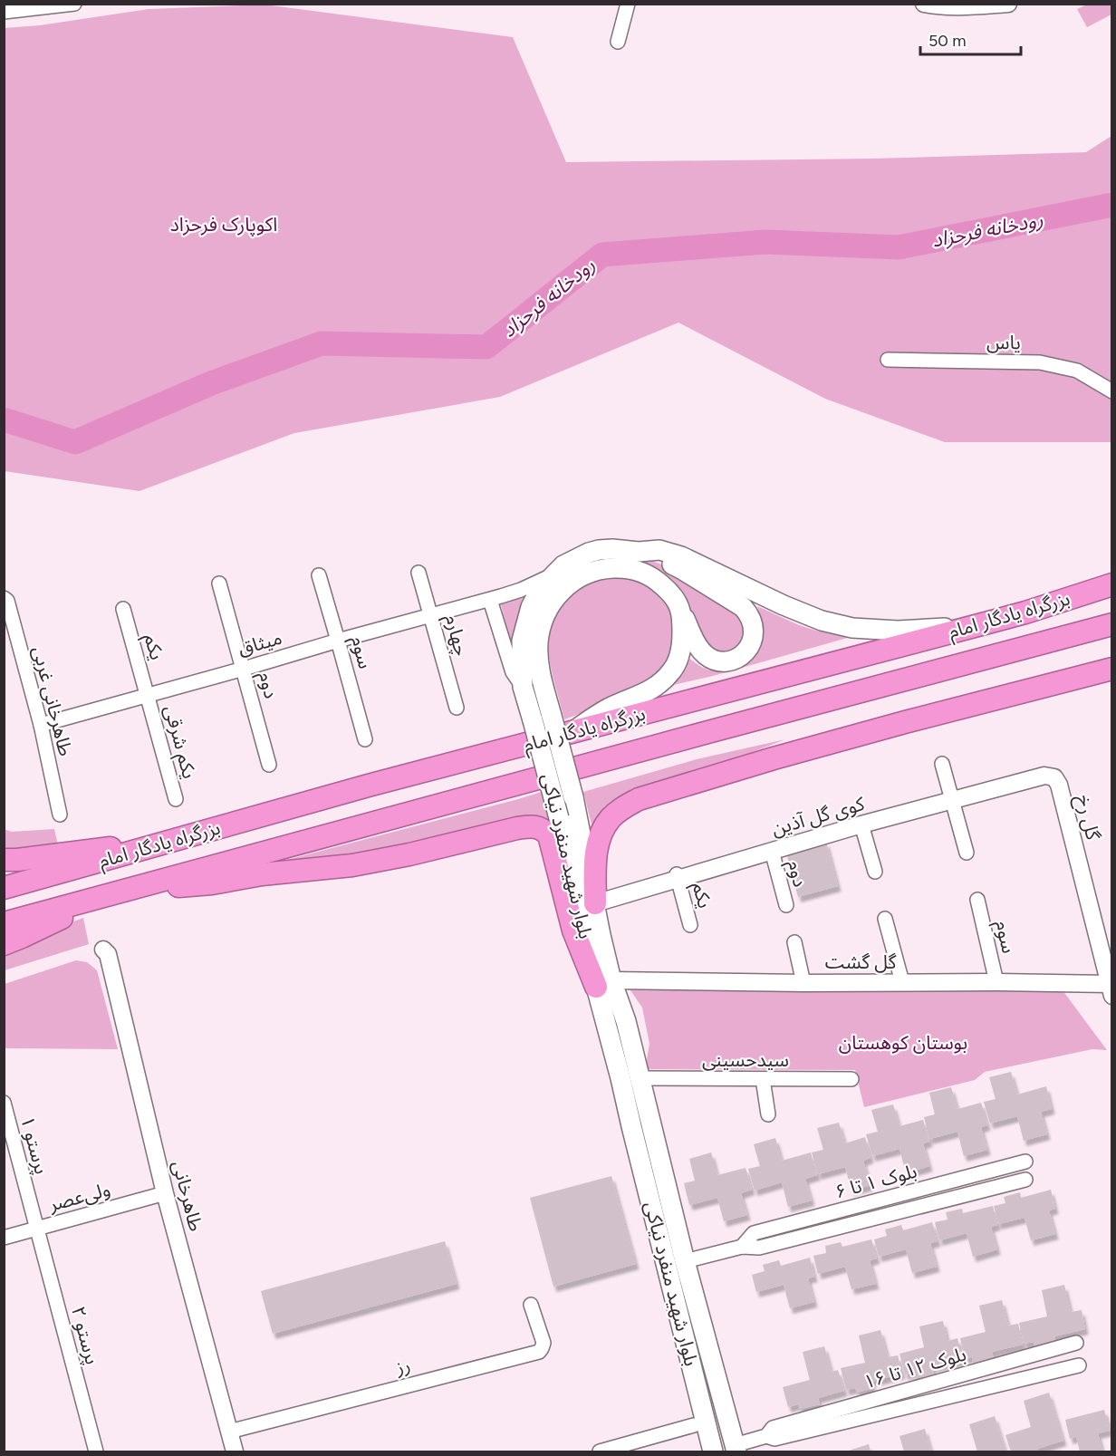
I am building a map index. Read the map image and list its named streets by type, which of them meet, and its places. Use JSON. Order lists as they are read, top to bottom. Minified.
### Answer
{"streets":{"highway":["بزرگراه یادگار امام"],"main road":["بلوار شهید منفرد نیاکی"],"street":["یاس","چهارم","میثاق","یکم","سوم","دوم","طاهرخانی غربی","یکم شرقی","کوی گل آذین","گل رخ","گل گشت","سیدحسینی","پرستو ۱","بلوک ۱ تا ۶","طاهرخانی","ولی‌عصر","پرستو ۲","رز","بلوک ۱۲ تا ۱۶"]},"crossings":[["بزرگراه یادگار امام","بلوار شهید منفرد نیاکی"],["چهارم","میثاق"],["میثاق","یکم"],["میثاق","سوم"],["میثاق","دوم"],["میثاق","طاهرخانی غربی"],["میثاق","یکم شرقی"],["میثاق","بلوار شهید منفرد نیاکی"],["یکم","یکم شرقی"],["یکم","کوی گل آذین"],["سوم","گل گشت"],["دوم","کوی گل آذین"],["کوی گل آذین","گل رخ"],["کوی گل آذین","بلوار شهید منفرد نیاکی"],["گل رخ","گل گشت"],["بلوار شهید منفرد نیاکی","گل گشت"],["بلوار شهید منفرد نیاکی","سیدحسینی"],["پرستو ۱","ولی‌عصر"],["پرستو ۱","پرستو ۲"],["طاهرخانی","ولی‌عصر"],["طاهرخانی","رز"],["ولی‌عصر","پرستو ۲"]],"water":["رودخانه فرحزاد"],"parks":["اکوپارک فرحزاد","بوستان کوهستان"],"scale_bar":"50 m"}
